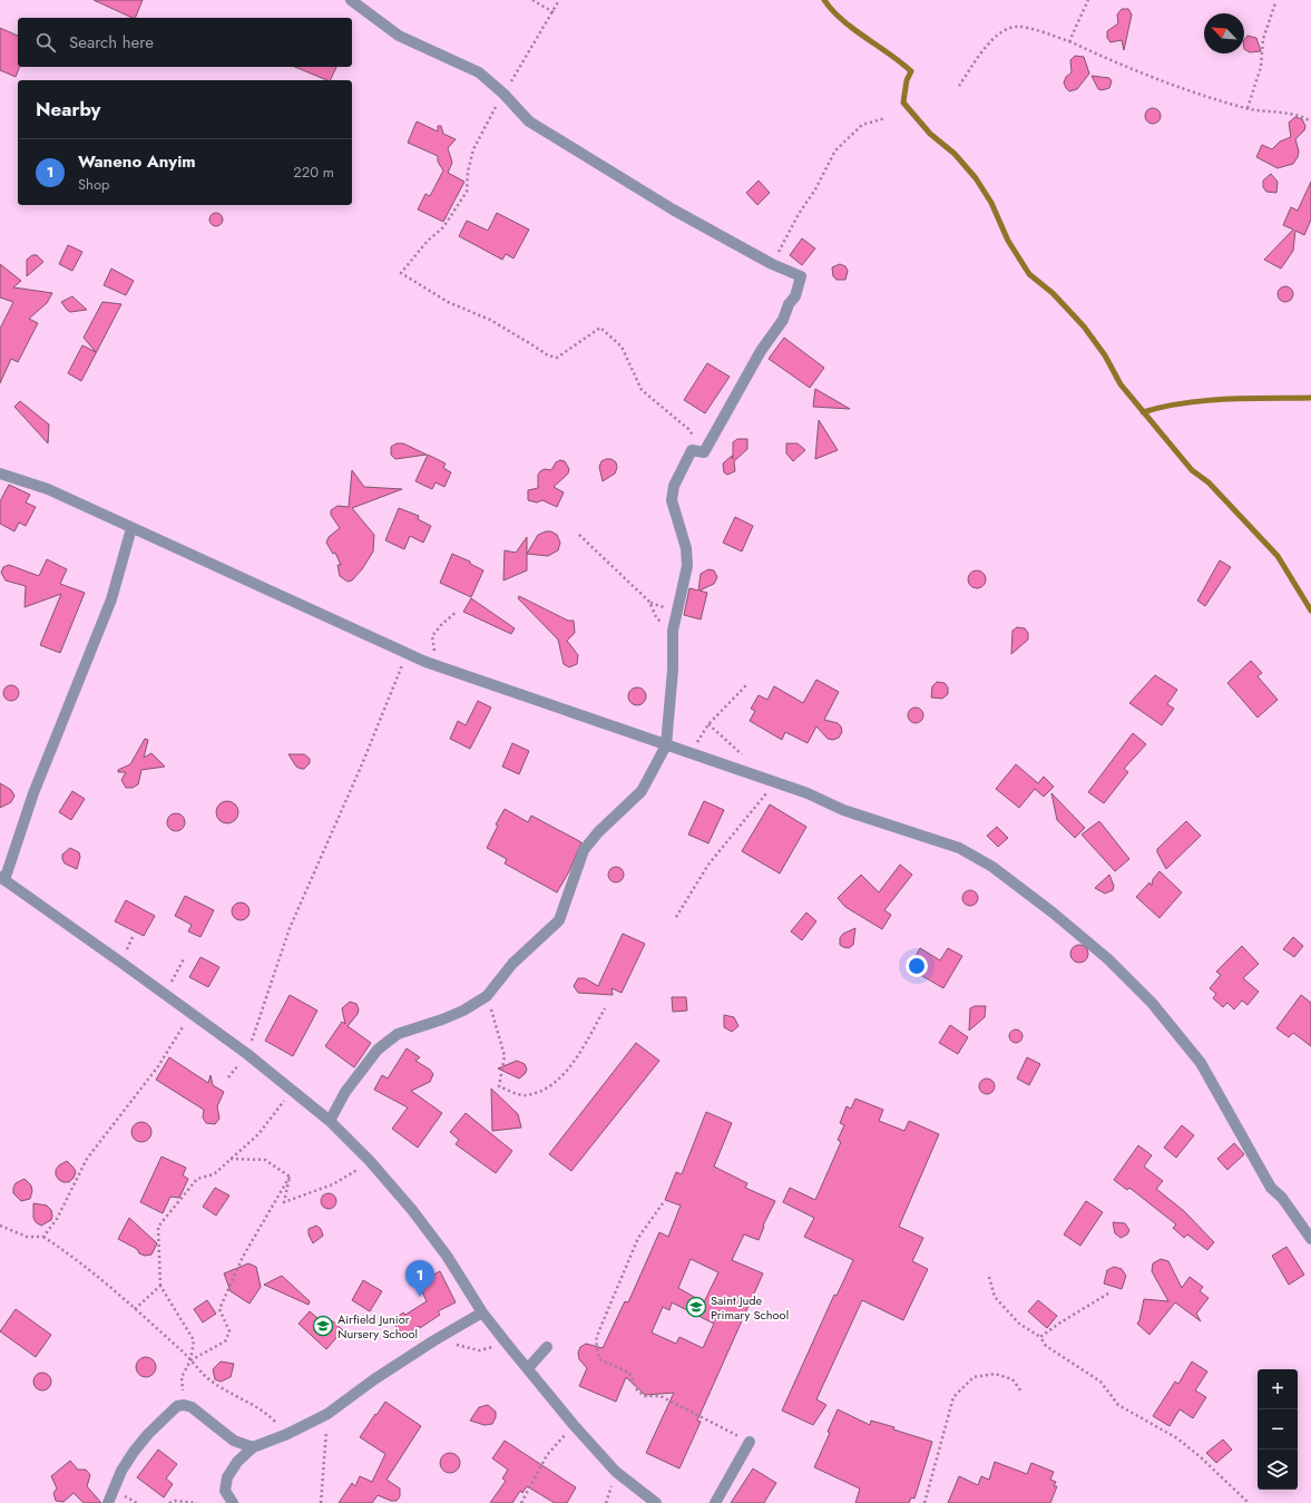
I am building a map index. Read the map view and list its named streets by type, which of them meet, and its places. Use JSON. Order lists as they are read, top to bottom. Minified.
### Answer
{"places":{"school or university":["Saint Jude Primary School","Airfield Junior Nursery School"]},"north":"top left","page":{"search":"Search here","heading":"Nearby","list":[{"mark":"1","name":"Waneno Anyim","note":"Shop","value":"220 m"}],"pins":"1","map_buttons":["+","−"]}}
